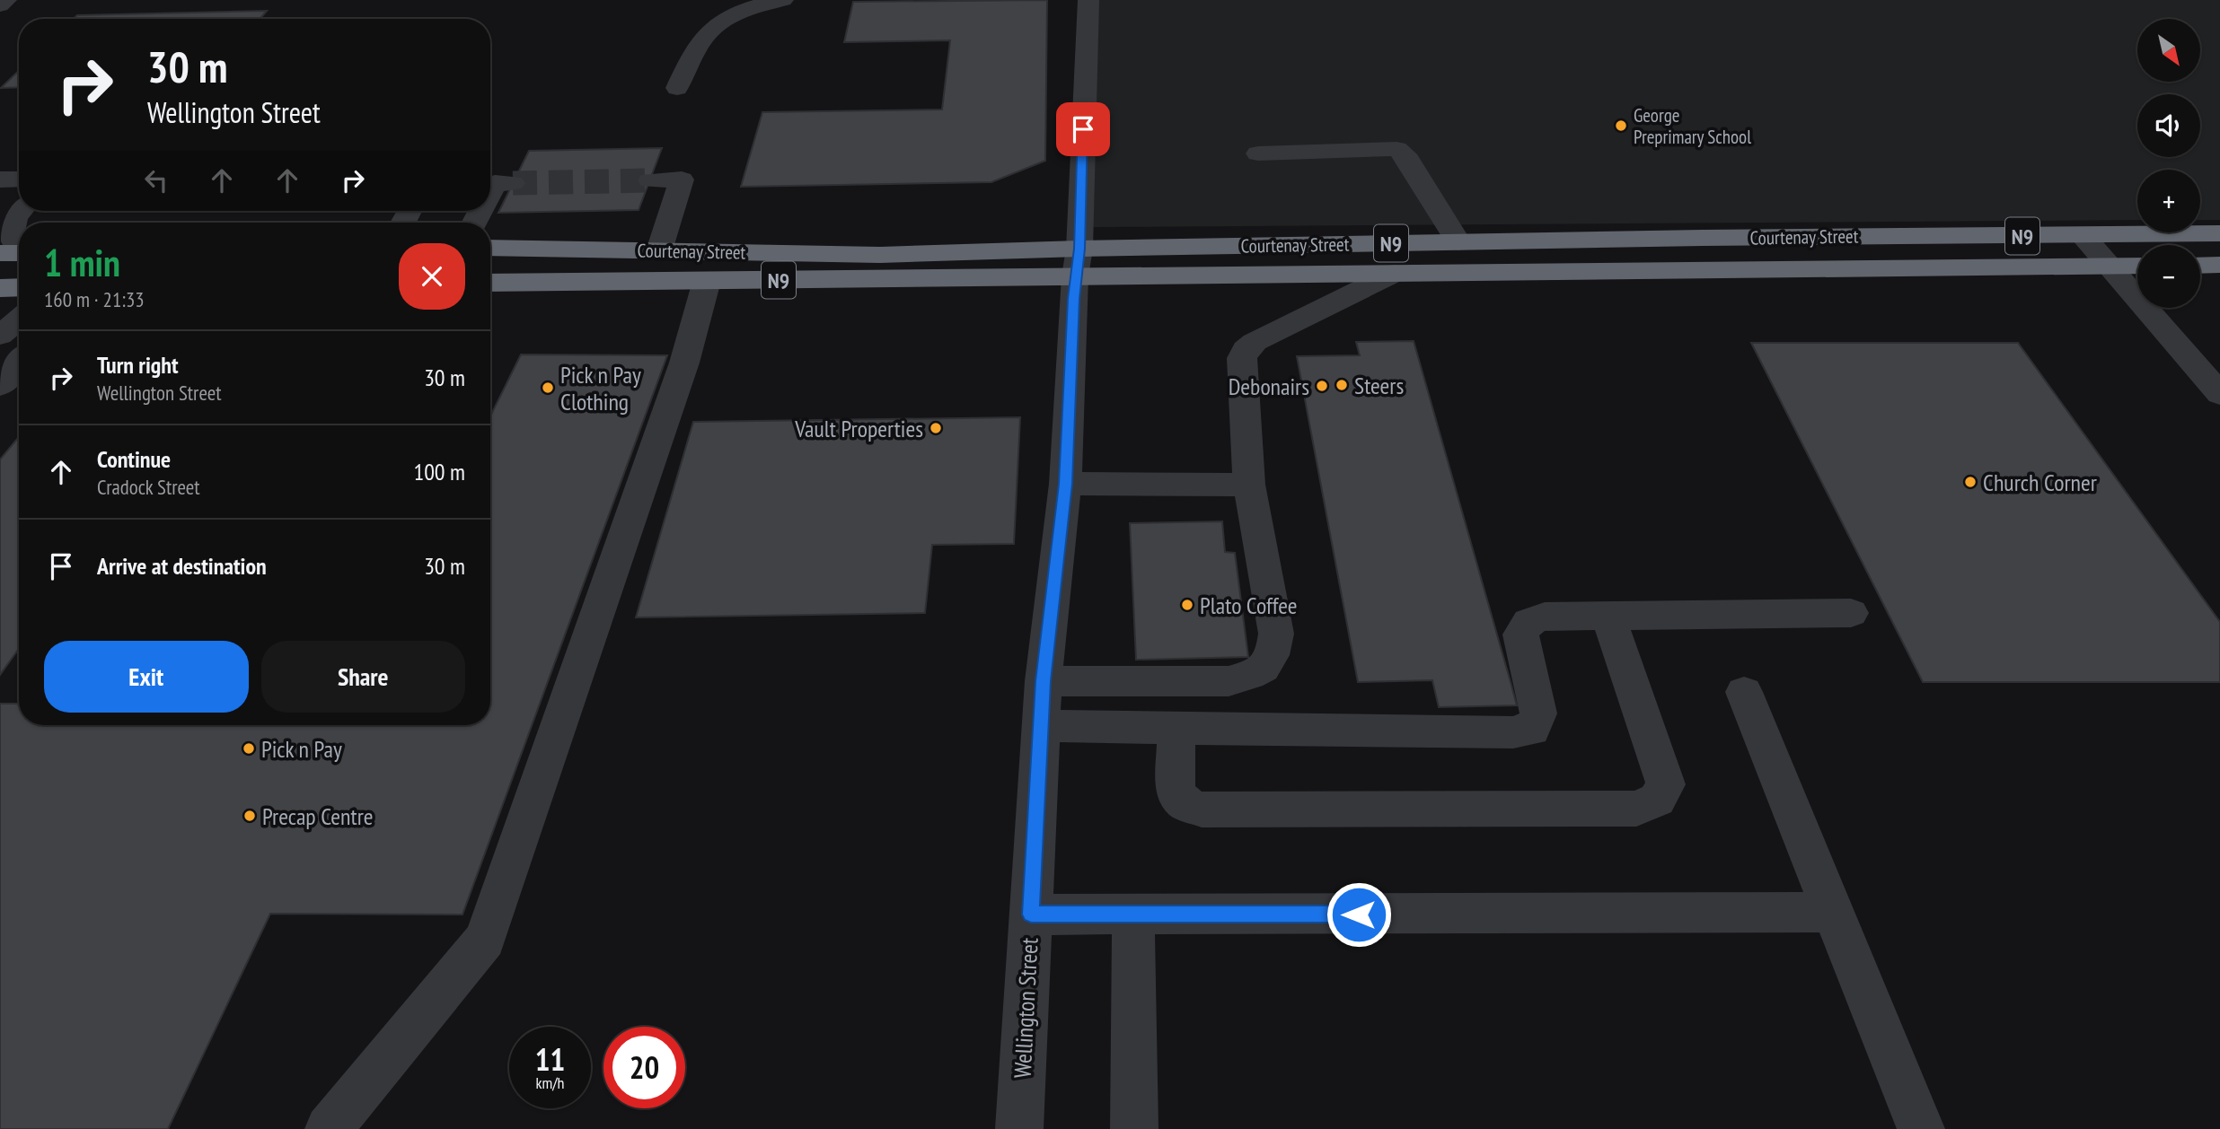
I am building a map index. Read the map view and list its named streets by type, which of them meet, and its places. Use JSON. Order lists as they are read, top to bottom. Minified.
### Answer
{"streets":{"highway":["N9","Courtenay Street"],"street":["Wellington Street"]},"crossings":[["Courtenay Street","Wellington Street"]],"places":["George Preprimary School","Steers","Debonairs","Pick n Pay Clothing","Vault Properties","Church Corner","Plato Coffee","Pick n Pay","Precap Centre"],"north":"bottom right","page":{"map_buttons":["+","−"],"turn":["30 m","Wellington Street"],"heading":["1 min","160 m · 21:33"],"list":[{"name":"Turn right","note":"Wellington Street","value":"30 m"},{"name":"Continue","note":"Cradock Street","value":"100 m"},{"name":"Arrive at destination","value":"30 m"}],"buttons":["Exit","Share"],"speed":"11 km/h","limit":"20"}}
